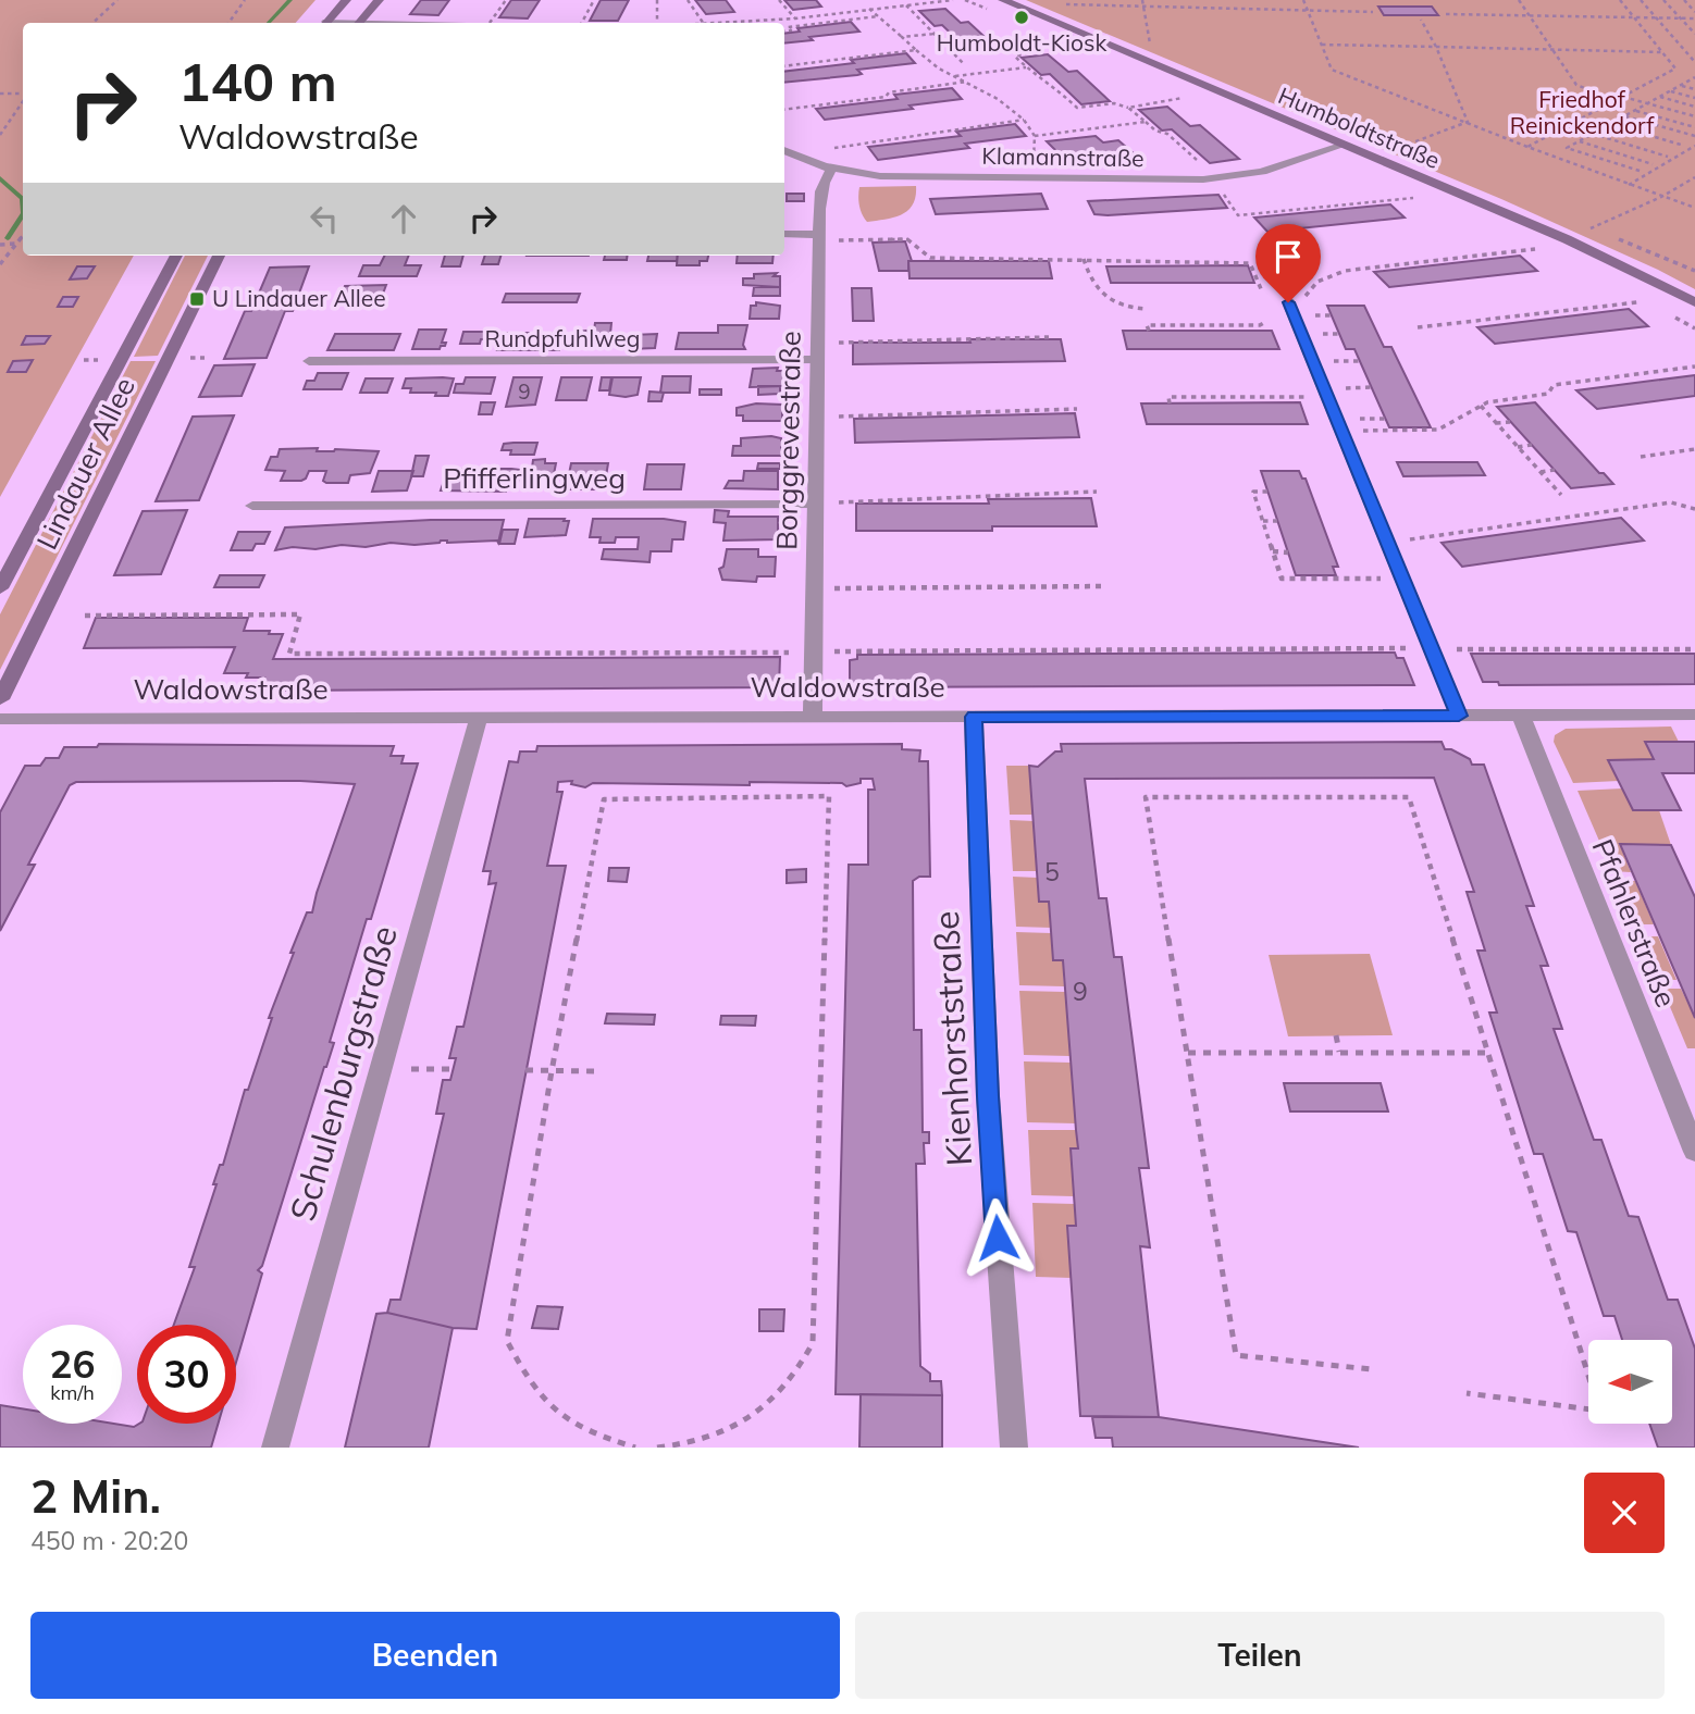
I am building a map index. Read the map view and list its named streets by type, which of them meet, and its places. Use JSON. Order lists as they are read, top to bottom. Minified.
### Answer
{"streets":{"main road":["Humboldtstraße","Lindauer Allee"],"street":["Klamannstraße","Borggrevestraße","Waldowstraße","Pfahlerstraße","Kienhorststraße","Schulenburgstraße"],"lane":["Rundpfuhlweg","Pfifferlingweg"]},"crossings":[["Humboldtstraße","Klamannstraße"],["Klamannstraße","Borggrevestraße"],["Rundpfuhlweg","Borggrevestraße"],["Borggrevestraße","Pfifferlingweg"],["Borggrevestraße","Waldowstraße"],["Waldowstraße","Pfahlerstraße"],["Waldowstraße","Kienhorststraße"],["Waldowstraße","Schulenburgstraße"]],"parks":["Friedhof Reinickendorf"],"places":{"other":["Humboldt-Kiosk"],"transit":["U Lindauer Allee"]},"house_numbers":["9","5","9"],"north":"left","page":{"turn":["140 m","Waldowstraße"],"speed":"26 km/h","limit":"30","heading":["2 Min.","450 m · 20:20"],"buttons":["Beenden","Teilen"]}}
